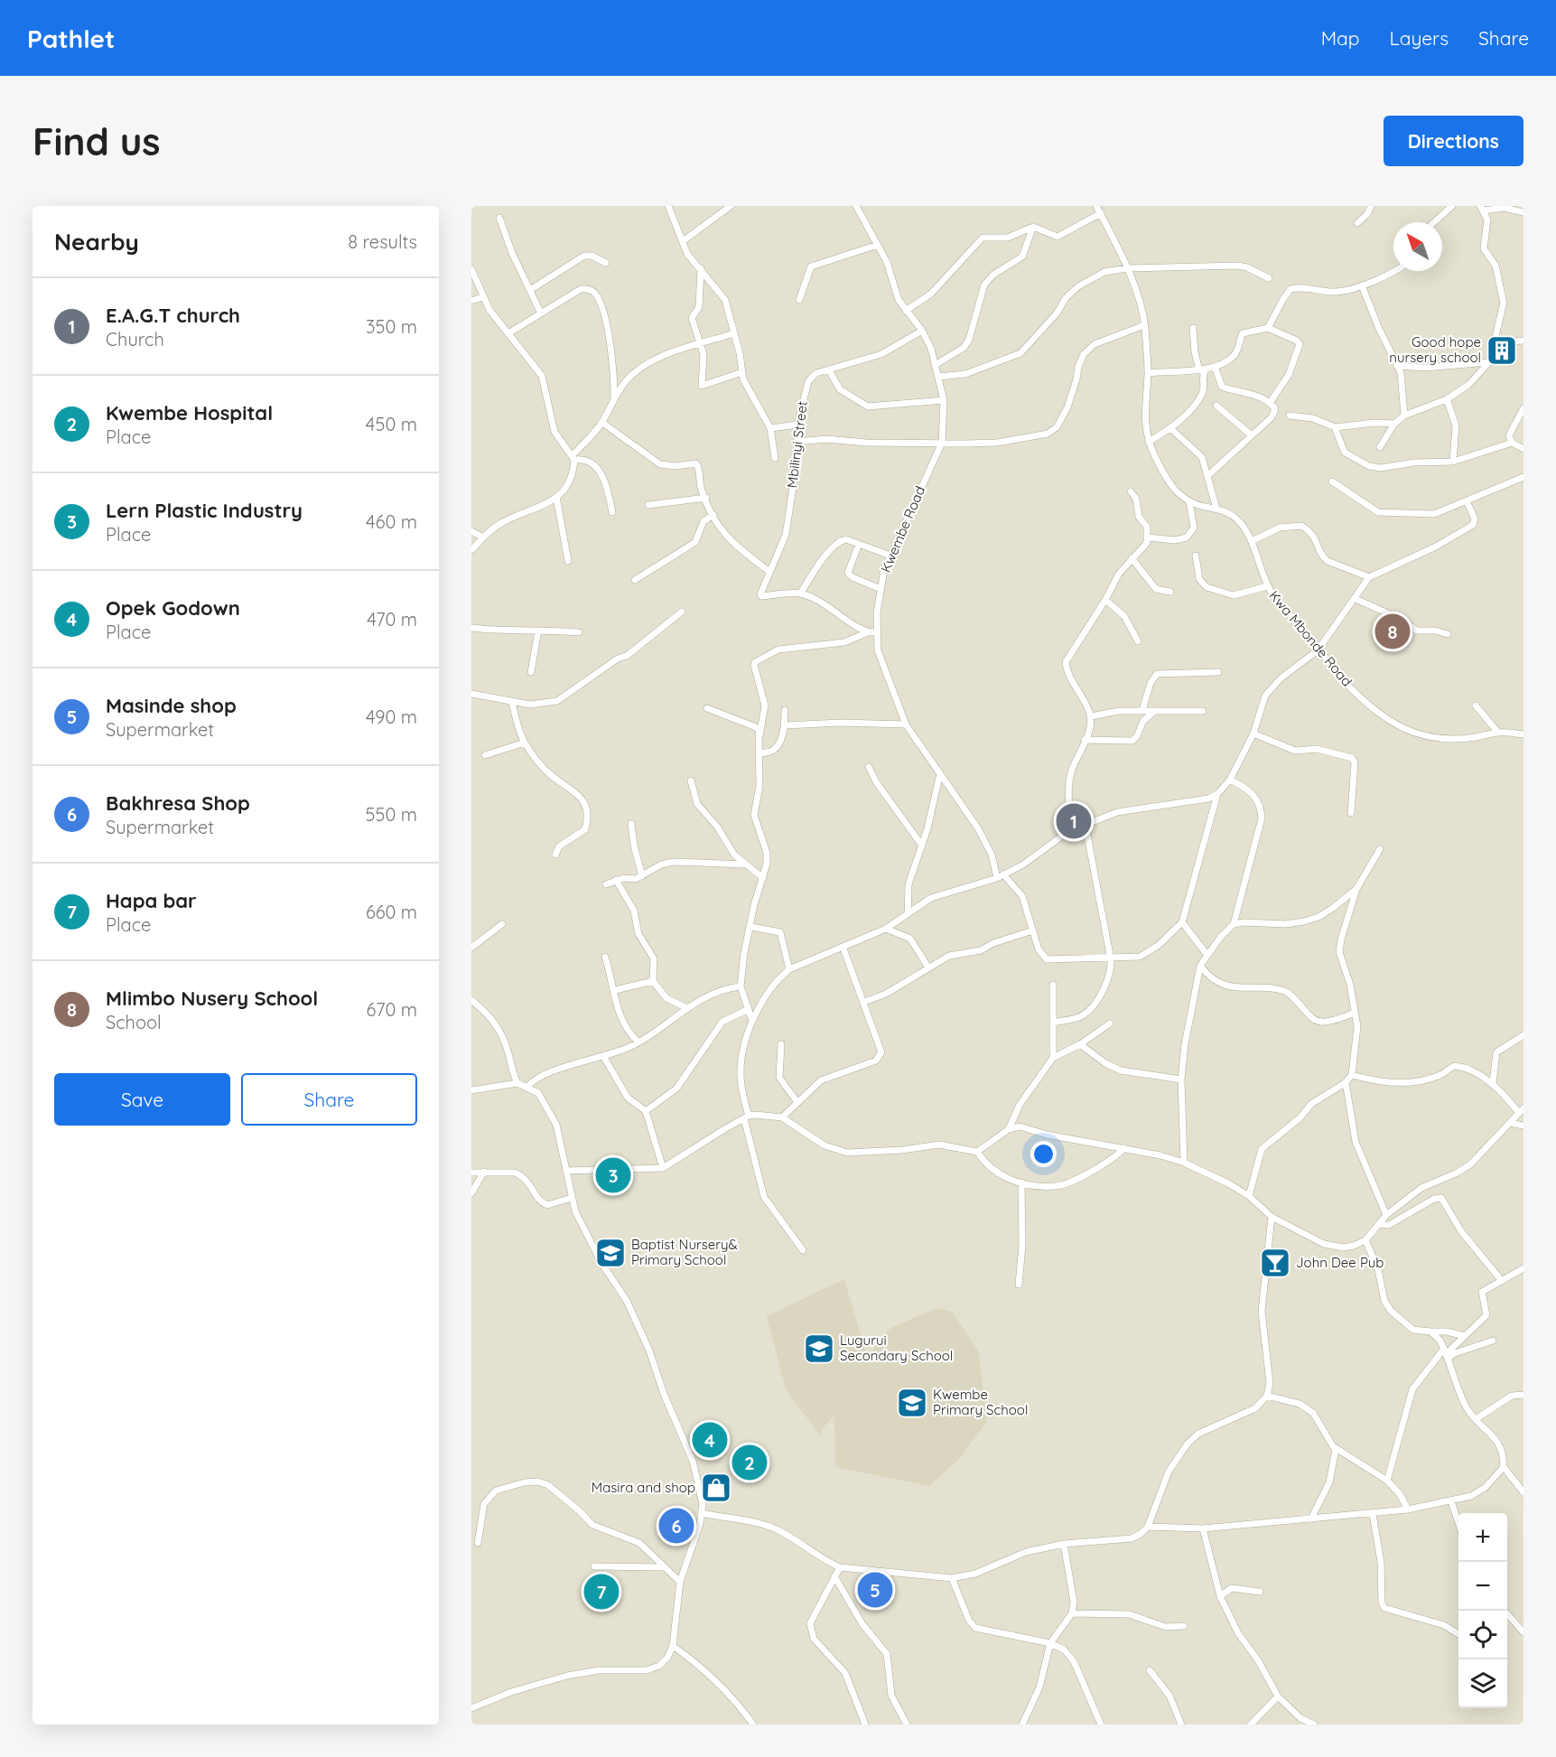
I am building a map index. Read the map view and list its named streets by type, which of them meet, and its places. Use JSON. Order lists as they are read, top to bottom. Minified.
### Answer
{"streets":{"street":["Mbilinyi Street","Kwembe Road","Kwa Mbonde Road"]},"crossings":[["Mbilinyi Street","Kwembe Road"]],"places":{"building":["Good hope nursery school"],"school or university":["Baptist Nursery& Primary School","Lugurui Secondary School","Kwembe Primary School"],"bar":["John Dee Pub"],"shop":["Masira and shop"]},"north":"top left","page":{"header":"Pathlet","nav":["Map","Layers","Share"],"buttons":["Directions",["Save","Share"]],"title":"Find us","heading":["Nearby","8 results"],"list":[{"mark":"1","name":"E.A.G.T church","note":"Church","value":"350 m"},{"mark":"2","name":"Kwembe Hospital","note":"Place","value":"450 m"},{"mark":"3","name":"Lern Plastic Industry","note":"Place","value":"460 m"},{"mark":"4","name":"Opek Godown","note":"Place","value":"470 m"},{"mark":"5","name":"Masinde shop","note":"Supermarket","value":"490 m"},{"mark":"6","name":"Bakhresa Shop","note":"Supermarket","value":"550 m"},{"mark":"7","name":"Hapa bar","note":"Place","value":"660 m"},{"mark":"8","name":"Mlimbo Nusery School","note":"School","value":"670 m"}],"pins":["8","1","3","4","2","6","5","7"],"map_buttons":["+","−"]}}
